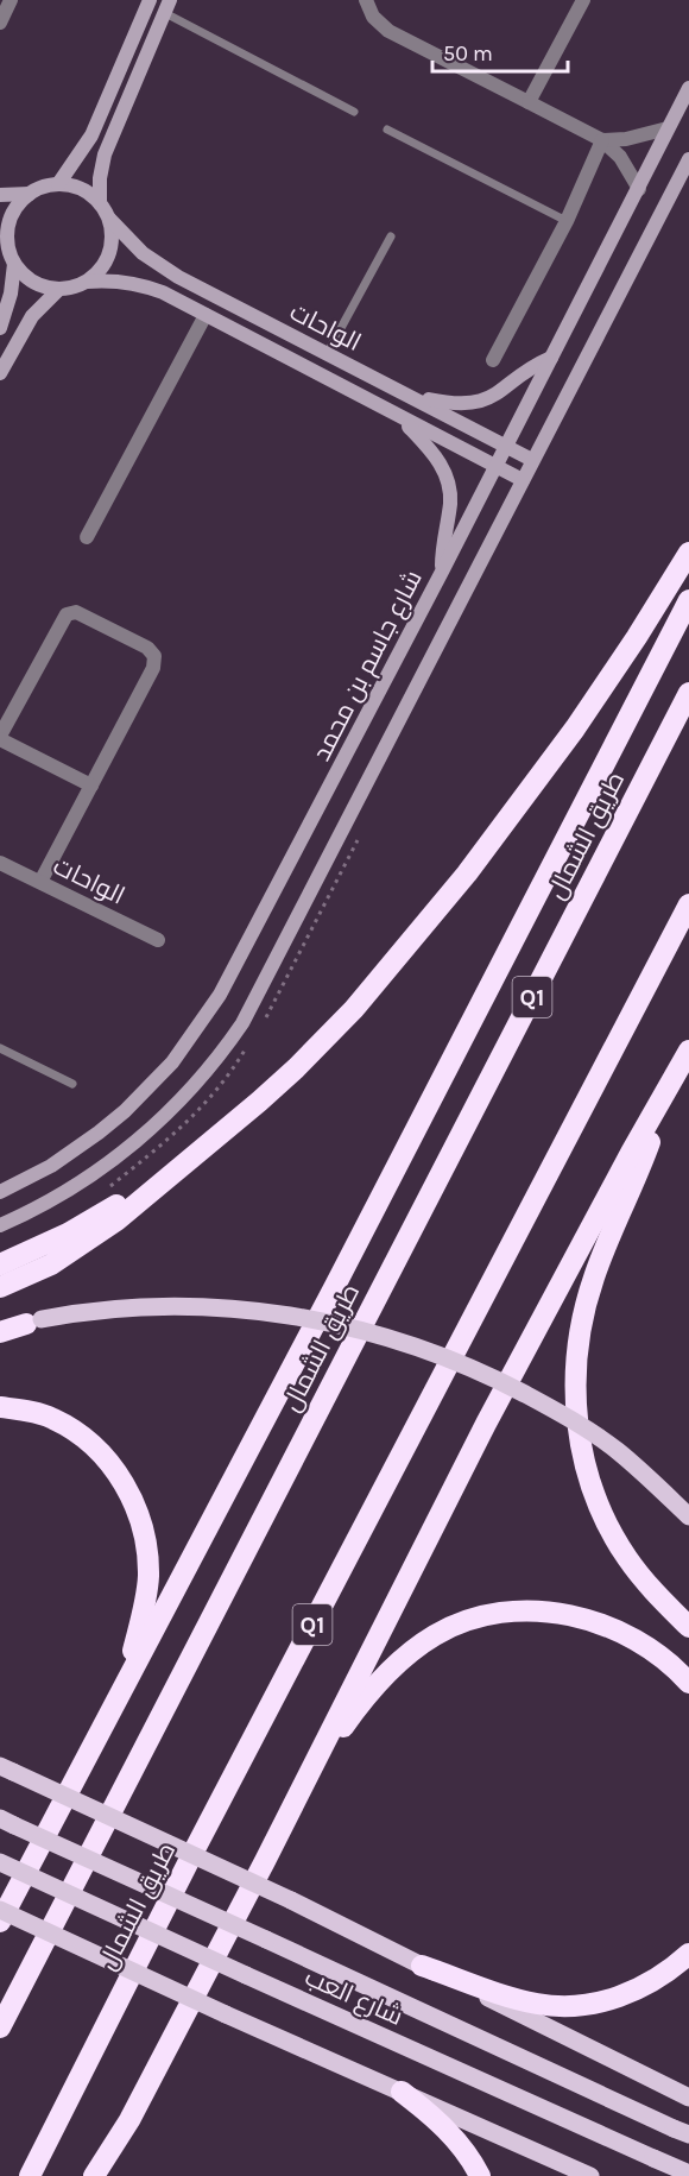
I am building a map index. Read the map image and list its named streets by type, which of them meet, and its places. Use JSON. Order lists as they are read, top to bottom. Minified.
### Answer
{"streets":{"highway":["طريق الشمال","Q1"],"main road":["الواحات","شارع جاسم بن محمد","شارع العب"]},"crossings":[["الواحات","شارع جاسم بن محمد"]],"scale_bar":"50 m"}
